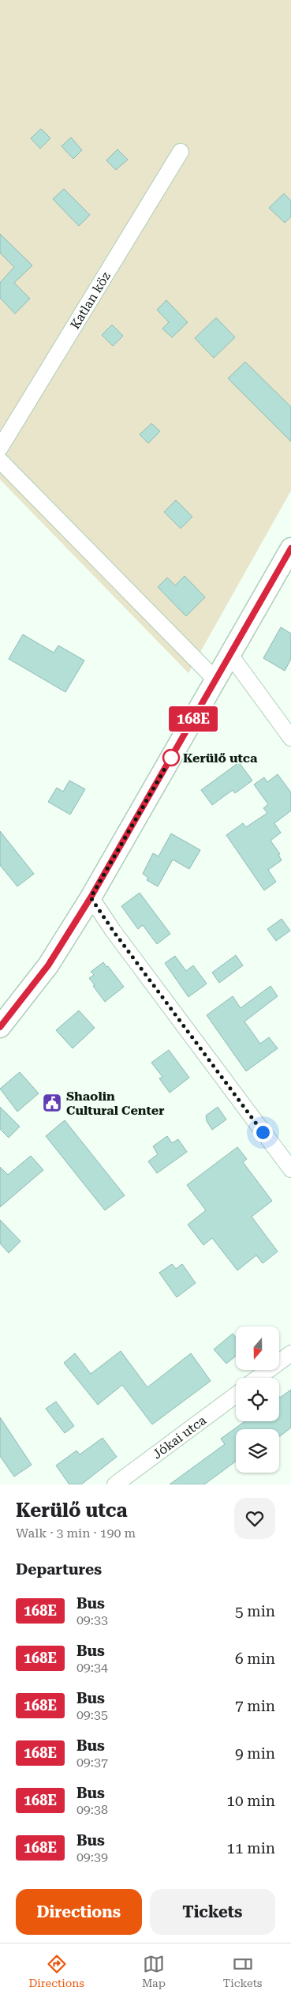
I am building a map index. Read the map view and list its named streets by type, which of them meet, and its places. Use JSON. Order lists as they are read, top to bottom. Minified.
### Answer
{"streets":{"street":["Katlan köz","Jókai utca"]},"places":{"other":["Kerülő utca"],"public building":["Shaolin Cultural Center"]},"lines":["bus line 168E"],"north":"bottom","page":{"on_map":"168E","heading":[["Kerülő utca","Walk · 3 min · 190 m"],"Departures"],"list":[{"mark":"168E","name":"Bus","note":"09:33","value":"5 min"},{"mark":"168E","name":"Bus","note":"09:34","value":"6 min"},{"mark":"168E","name":"Bus","note":"09:35","value":"7 min"},{"mark":"168E","name":"Bus","note":"09:37","value":"9 min"},{"mark":"168E","name":"Bus","note":"09:38","value":"10 min"},{"mark":"168E","name":"Bus","note":"09:39","value":"11 min"}],"buttons":["Directions","Tickets"],"tabs":["Directions","Map","Tickets"]}}
